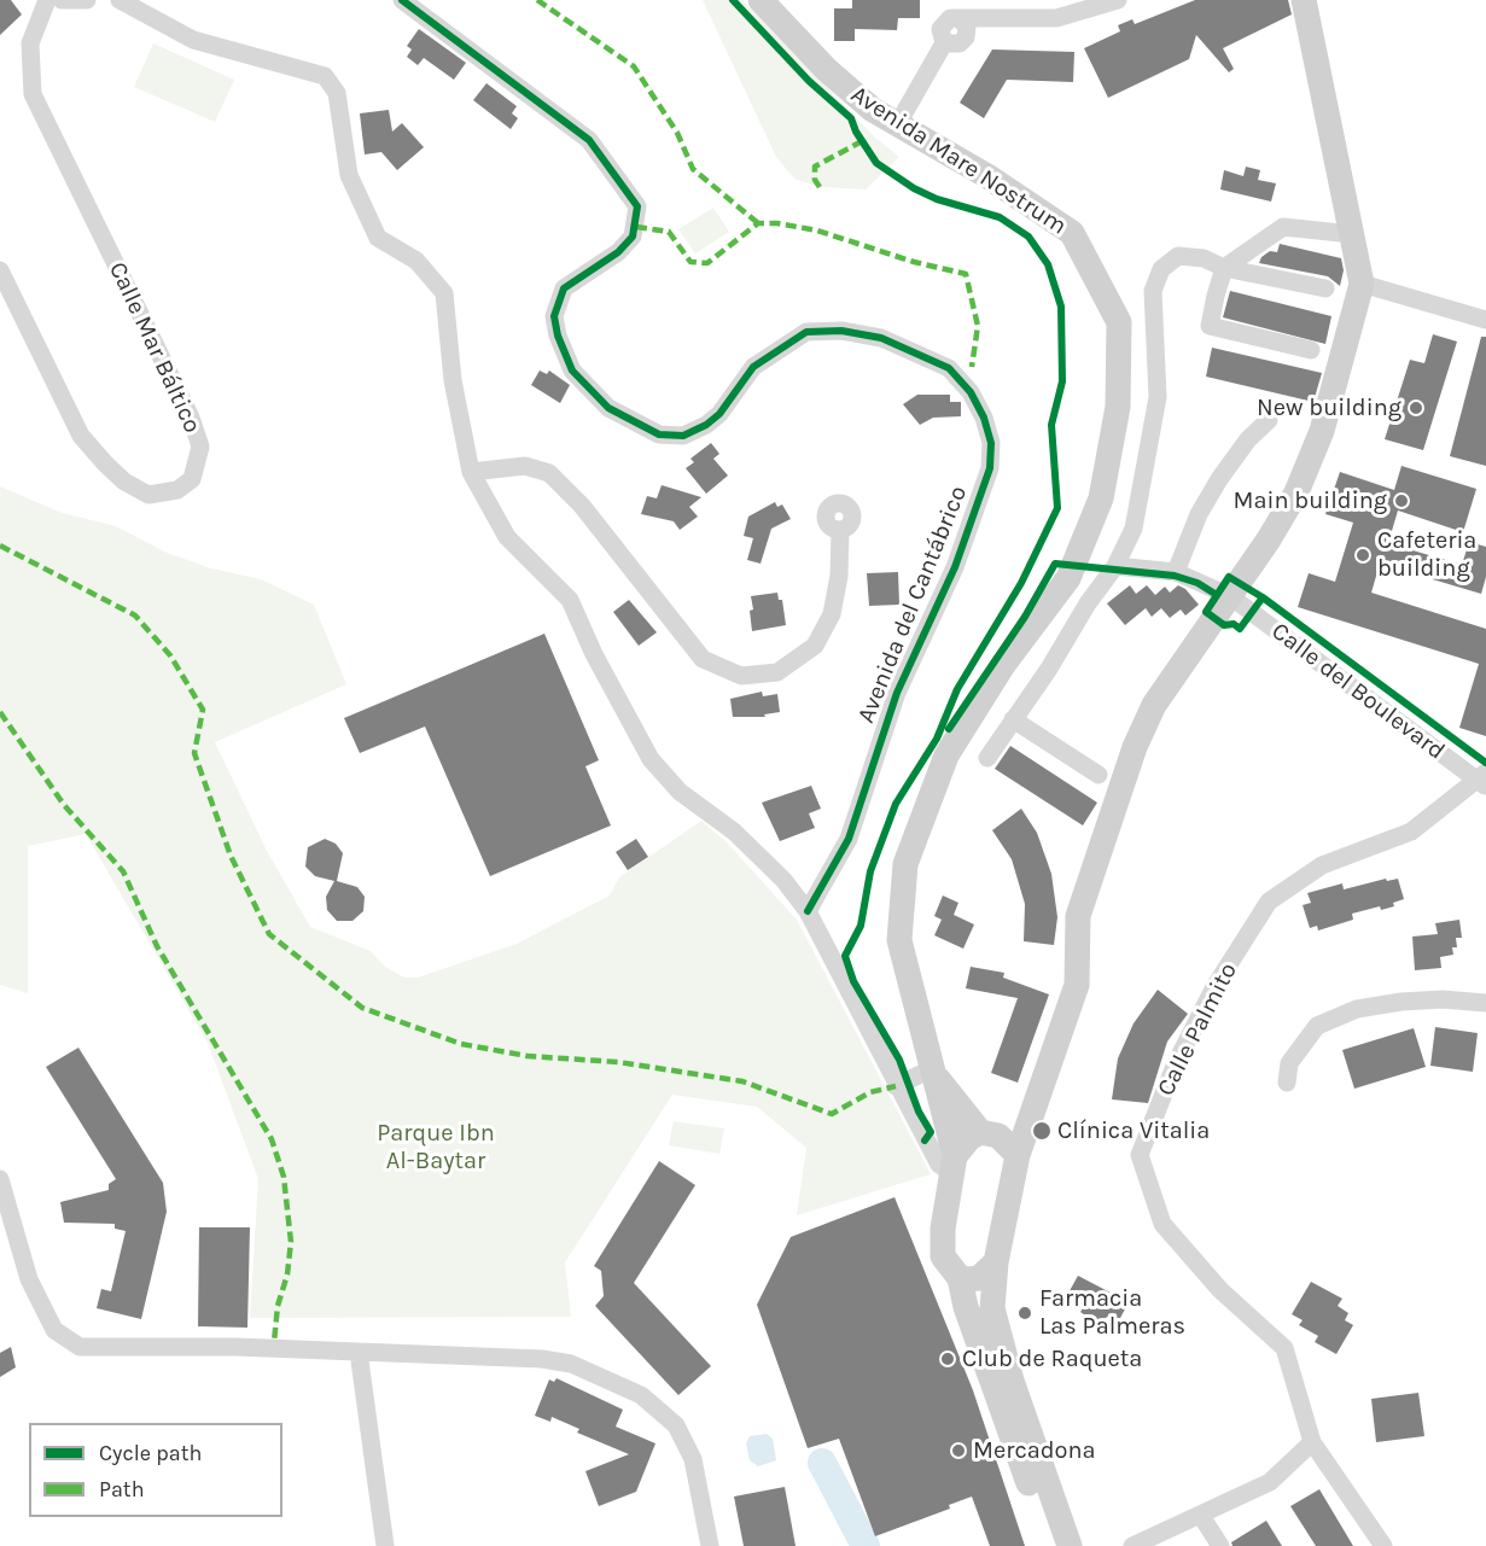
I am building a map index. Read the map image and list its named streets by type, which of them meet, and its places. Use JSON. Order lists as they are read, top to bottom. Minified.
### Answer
{"streets":{"street":["Avenida Mare Nostrum","Calle Mar Báltico","Avenida del Cantábrico","Calle del Boulevard","Calle Palmito"]},"crossings":[["Calle del Boulevard","Calle Palmito"]],"parks":["Parque Ibn Al-Baytar"],"places":["New building","Main building","Cafeteria building","Clínica Vitalia","Farmacia Las Palmeras","Club de Raqueta","Mercadona"],"legend":["Cycle path","Path"]}
